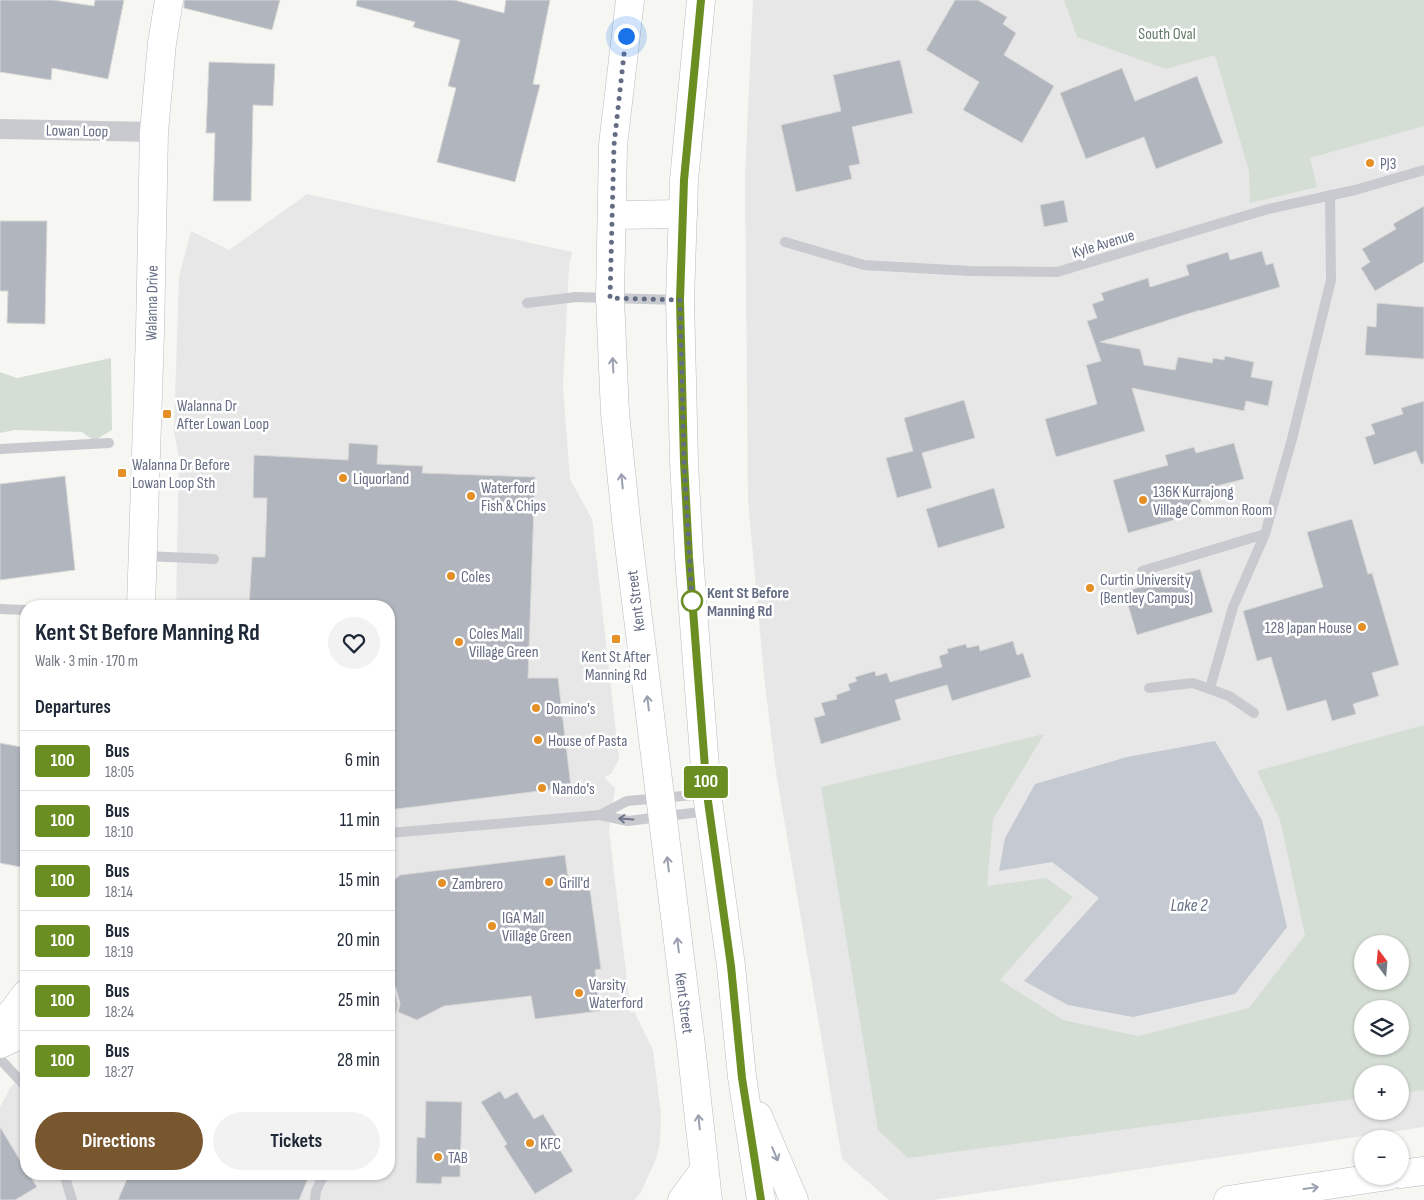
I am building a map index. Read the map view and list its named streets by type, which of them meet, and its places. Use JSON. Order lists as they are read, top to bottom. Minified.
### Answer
{"streets":{"main road":["Walanna Drive","Kent Street"],"street":["Lowan Loop"],"lane":["Kyle Avenue"]},"crossings":[["Lowan Loop","Walanna Drive"]],"water":["Lake 2"],"parks":["South Oval"],"places":{"other":["PJ3","Liquorland","Waterford Fish & Chips","136K Kurrajong Village Common Room","Coles","Curtin University (Bentley Campus)","Kent St Before Manning Rd","128 Japan House","Coles Mall Village Green","Domino's","House of Pasta","Nando's","Grill'd","Zambrero","IGA Mall Village Green","Varsity Waterford","KFC","TAB"],"transit":["Walanna Dr After Lowan Loop","Walanna Dr Before Lowan Loop Sth","Kent St After Manning Rd"]},"lines":["bus line 100"],"north":"top","page":{"on_map":"100","heading":[["Kent St Before Manning Rd","Walk · 3 min · 170 m"],"Departures"],"list":[{"mark":"100","name":"Bus","note":"18:05","value":"6 min"},{"mark":"100","name":"Bus","note":"18:10","value":"11 min"},{"mark":"100","name":"Bus","note":"18:14","value":"15 min"},{"mark":"100","name":"Bus","note":"18:19","value":"20 min"},{"mark":"100","name":"Bus","note":"18:24","value":"25 min"},{"mark":"100","name":"Bus","note":"18:27","value":"28 min"}],"map_buttons":["+","−"],"buttons":["Directions","Tickets"]}}
